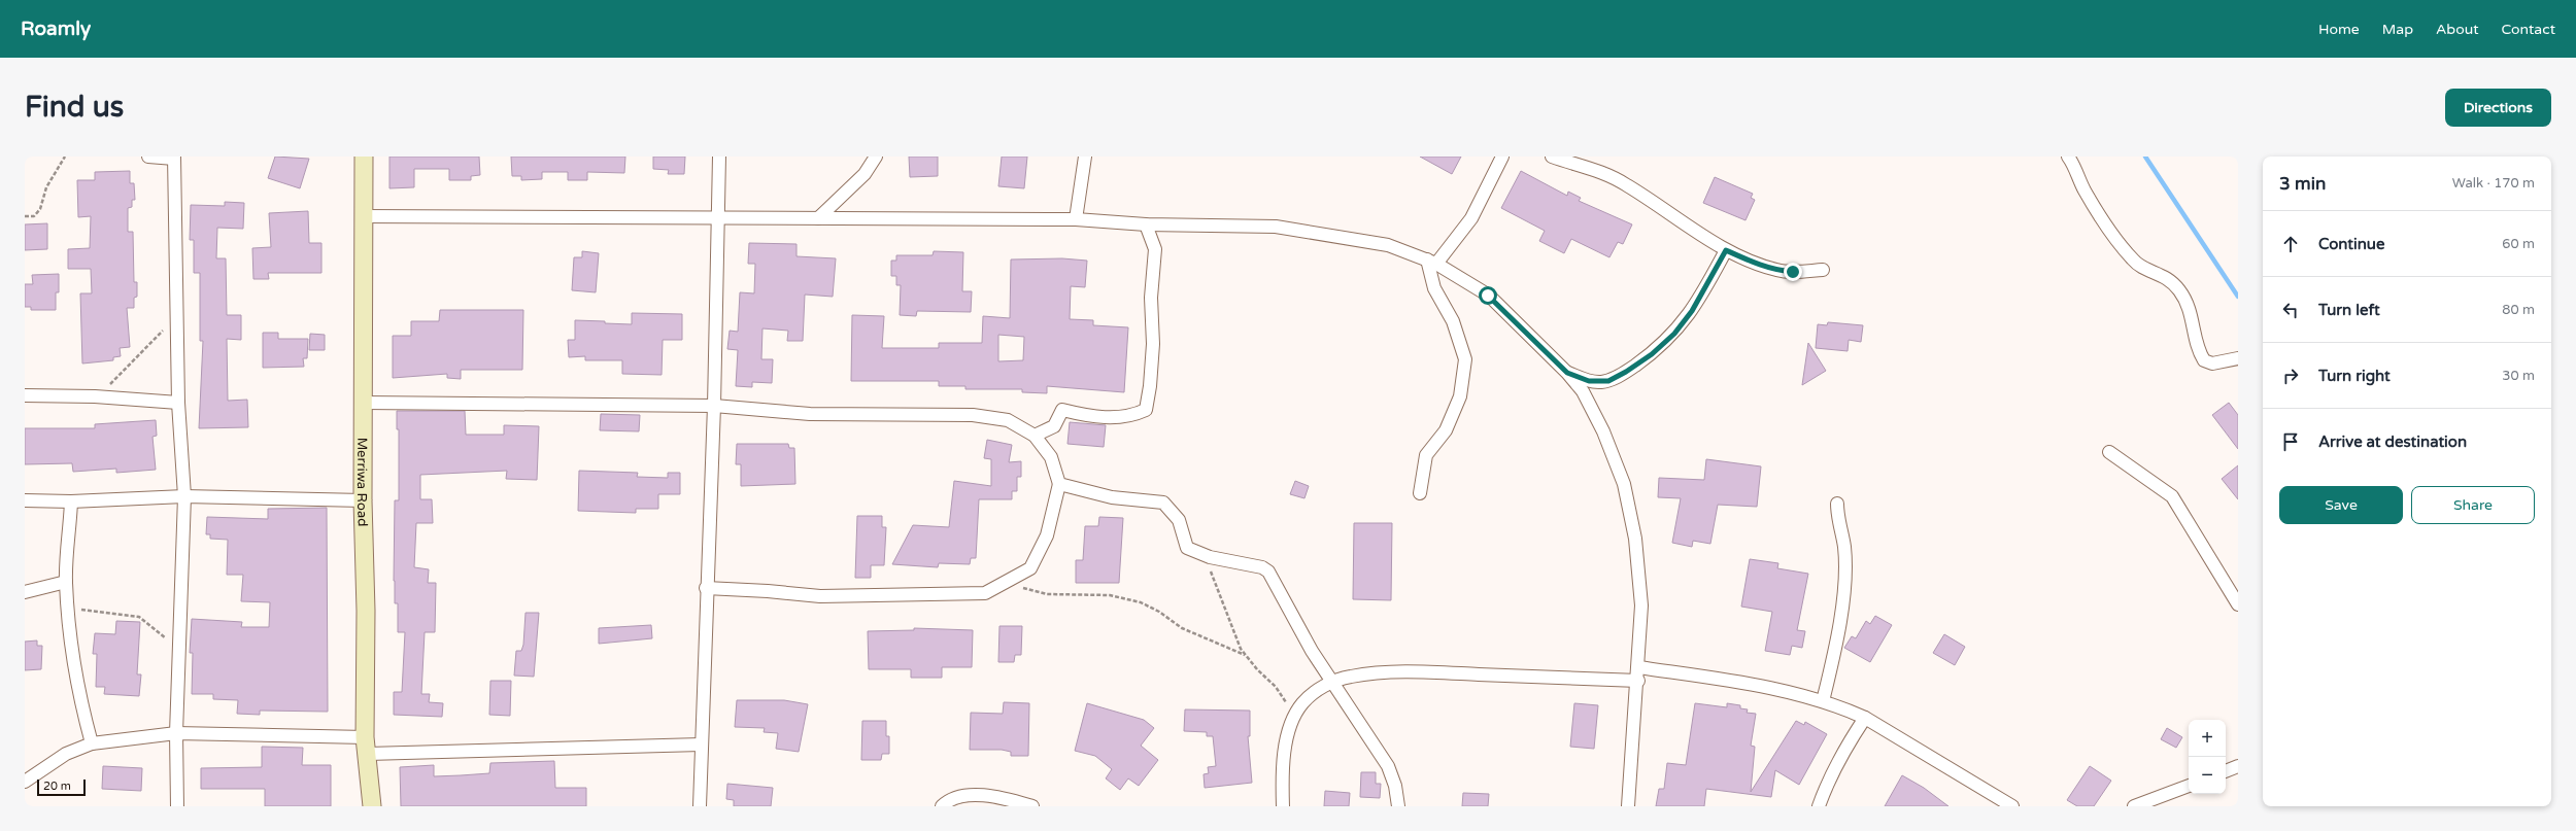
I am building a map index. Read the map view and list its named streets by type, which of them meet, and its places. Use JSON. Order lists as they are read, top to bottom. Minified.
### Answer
{"streets":{"street":["Merriwa Road"]},"scale_bar":"20 m","page":{"header":"Roamly","nav":["Home","Map","About","Contact"],"buttons":["Directions",["Save","Share"]],"title":"Find us","heading":["3 min","Walk · 170 m"],"list":[["Continue","60 m"],["Turn left","80 m"],["Turn right","30 m"],"Arrive at destination"],"map_buttons":["+","−"],"scale":"20 m"}}
